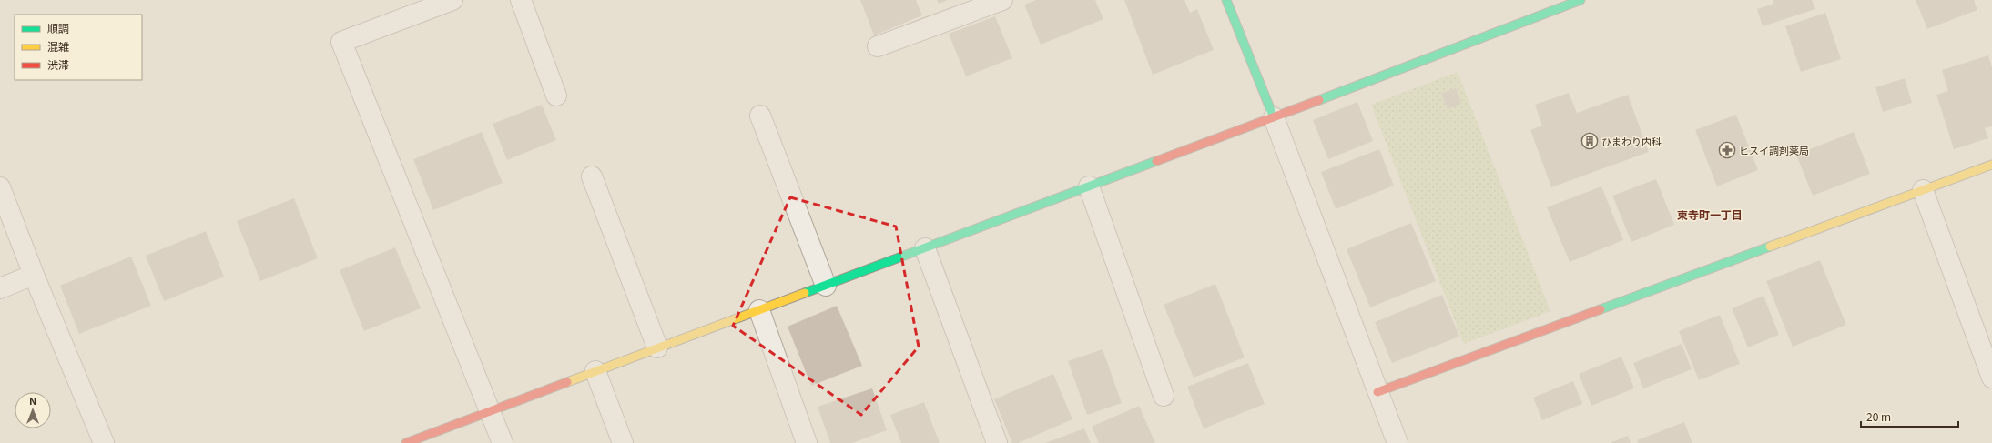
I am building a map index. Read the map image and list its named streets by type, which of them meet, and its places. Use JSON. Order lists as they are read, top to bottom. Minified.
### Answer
{"districts":["東寺町一丁目"],"places":{"building":["ひまわり内科"],"pharmacy":["ヒスイ調剤薬局"]},"legend":["順調","混雑","渋滞"],"scale_bar":"20 m","north":"top"}
